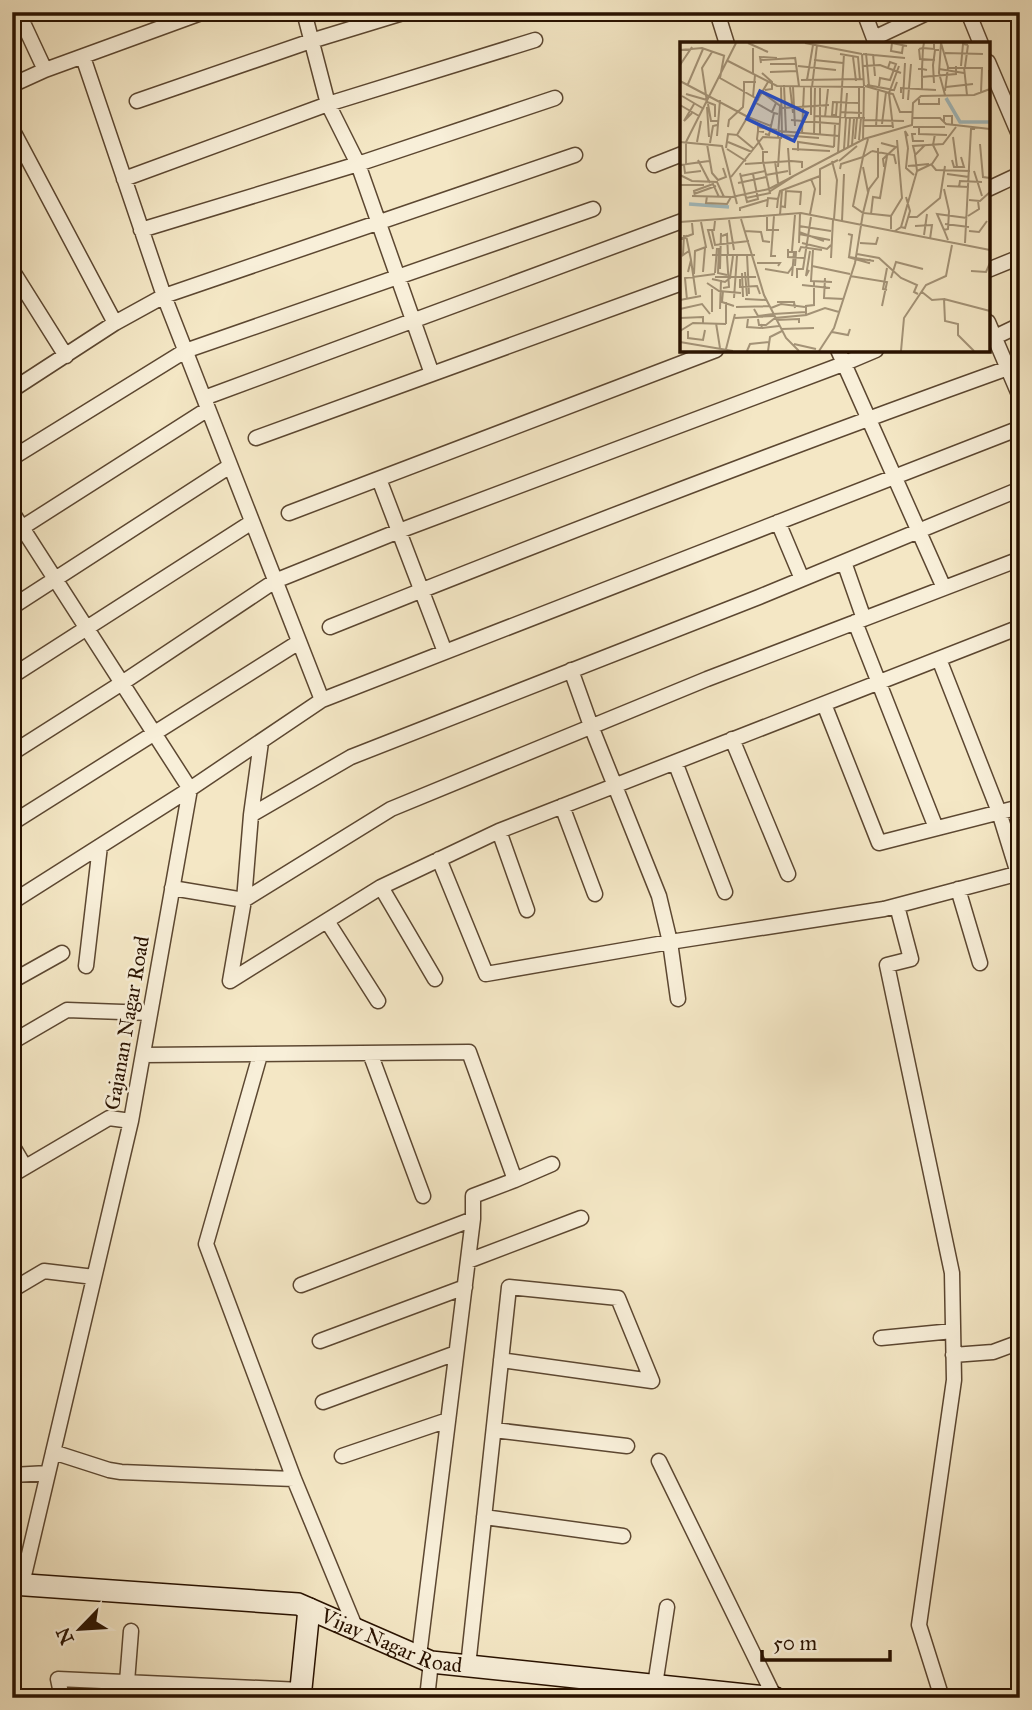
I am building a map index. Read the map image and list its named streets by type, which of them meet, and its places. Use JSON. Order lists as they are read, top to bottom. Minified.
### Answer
{"streets":{"street":["Gajanan Nagar Road","Vijay Nagar Road"]},"crossings":[["Gajanan Nagar Road","Vijay Nagar Road"]],"scale_bar":"50 m","north":"bottom left"}
